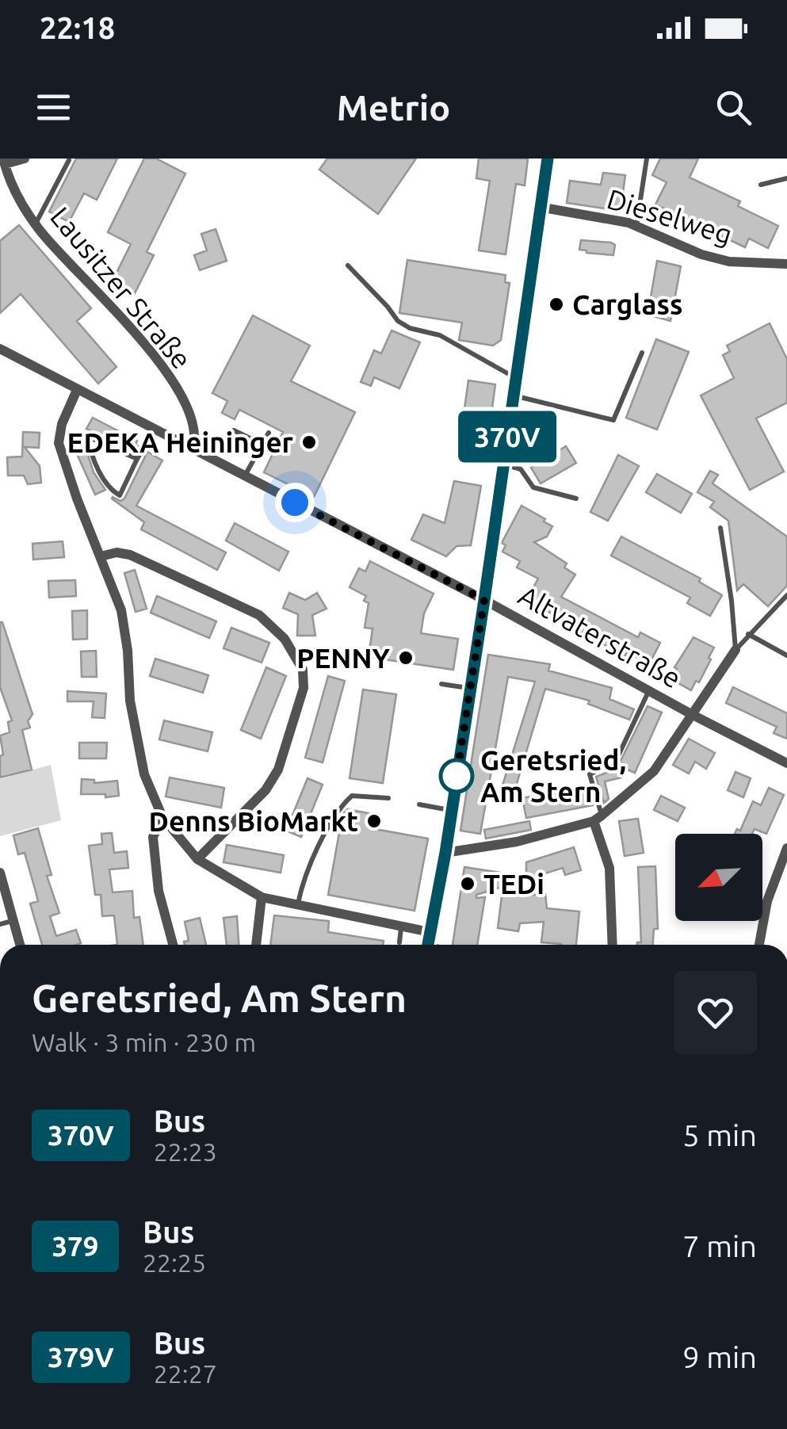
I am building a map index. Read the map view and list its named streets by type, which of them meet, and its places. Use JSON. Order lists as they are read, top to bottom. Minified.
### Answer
{"streets":{"street":["Dieselweg","Lausitzer Straße","Altvaterstraße"]},"crossings":[["Lausitzer Straße","Altvaterstraße"]],"places":["Carglass","EDEKA Heininger","PENNY","Geretsried, Am Stern","Denns BioMarkt","TEDi"],"lines":["bus line 370V"],"north":"bottom left","page":{"status":"22:18","header":"Metrio","on_map":"370V","heading":["Geretsried, Am Stern","Walk · 3 min · 230 m"],"list":[{"mark":"370V","name":"Bus","note":"22:23","value":"5 min"},{"mark":"379","name":"Bus","note":"22:25","value":"7 min"},{"mark":"379V","name":"Bus","note":"22:27","value":"9 min"}]}}
